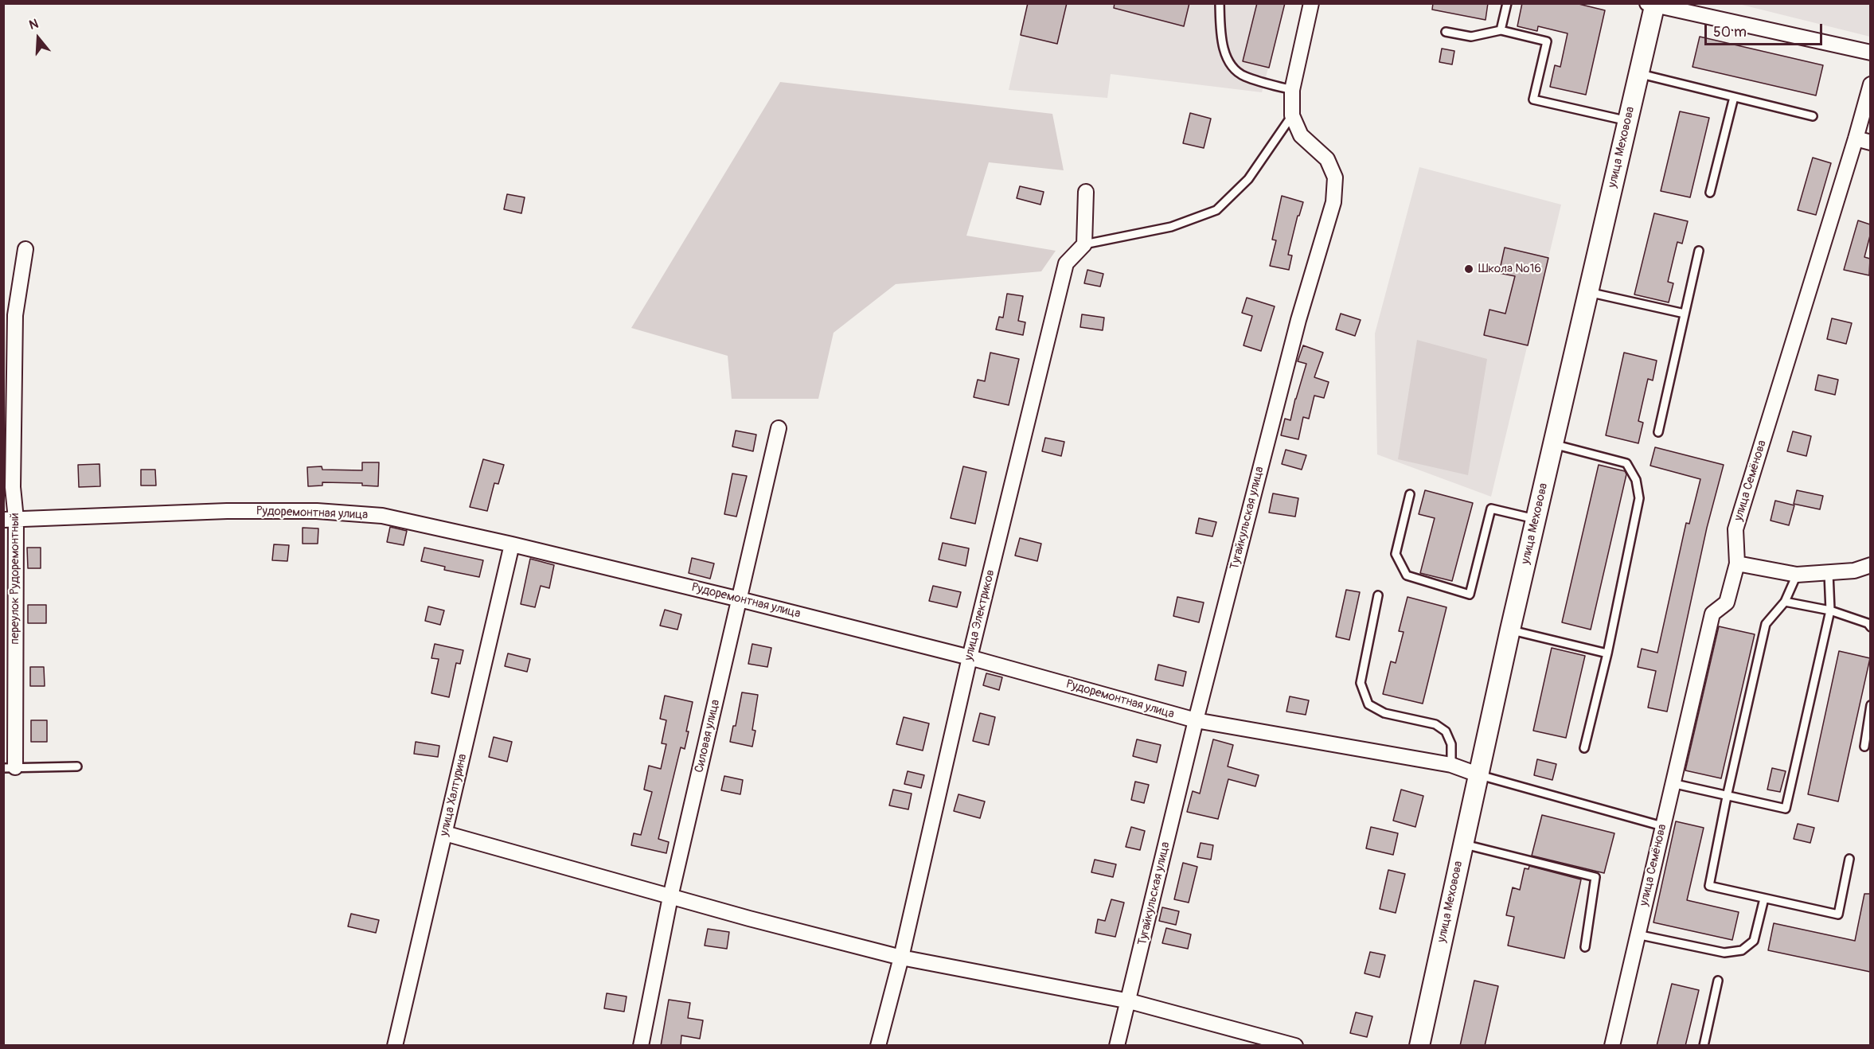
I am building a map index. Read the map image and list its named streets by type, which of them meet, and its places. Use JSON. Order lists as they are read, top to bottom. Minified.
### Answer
{"streets":{"street":["улица Меховова","улица Семёнова","Рудоремонтная улица","Тугайкульская улица","переулок Рудоремонтный","улица Электриков","Силовая улица","улица Халтурина"]},"crossings":[["улица Меховова","Рудоремонтная улица"],["Рудоремонтная улица","Тугайкульская улица"],["Рудоремонтная улица","переулок Рудоремонтный"],["Рудоремонтная улица","улица Электриков"],["Рудоремонтная улица","Силовая улица"],["Рудоремонтная улица","улица Халтурина"]],"places":["Школа №16"],"scale_bar":"50 m","north":"top"}
